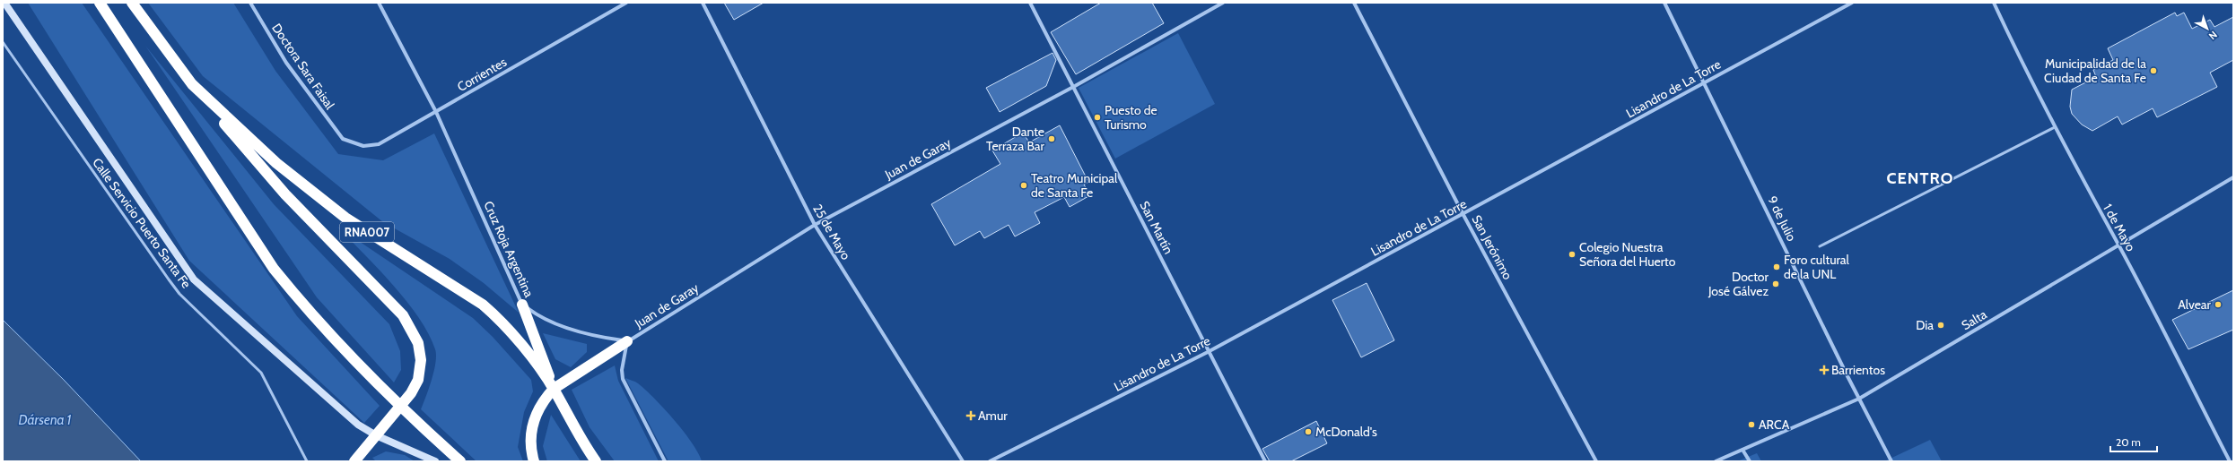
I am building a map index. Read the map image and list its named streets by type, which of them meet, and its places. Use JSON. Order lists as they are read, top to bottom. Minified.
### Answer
{"streets":{"highway":["RNA007"],"street":["Doctora Sara Faisal","Corrientes","Lisandro de La Torre","Juan de Garay","9 de Julio","San Martín","1 de Mayo","25 de Mayo","San Jerónimo","Cruz Roja Argentina","Salta"],"lane":["Calle Servicio Puerto Santa Fe"]},"crossings":[["Doctora Sara Faisal","Corrientes"],["Corrientes","Cruz Roja Argentina"],["Lisandro de La Torre","9 de Julio"],["Lisandro de La Torre","San Martín"],["Lisandro de La Torre","San Jerónimo"],["Juan de Garay","San Martín"],["Juan de Garay","25 de Mayo"],["Juan de Garay","Cruz Roja Argentina"],["9 de Julio","Salta"],["1 de Mayo","Salta"]],"districts":["CENTRO"],"water":["Dársena 1"],"places":{"other":["Municipalidad de la Ciudad de Santa Fe","Puesto de Turismo","Dante Terraza Bar","Teatro Municipal de Santa Fe","Colegio Nuestra Señora del Huerto","Foro cultural de la UNL","Doctor José Gálvez","Alvear","Dia","ARCA","McDonald's"],"health":["Barrientos","Amur"]},"scale_bar":"20 m","north":"bottom right"}
